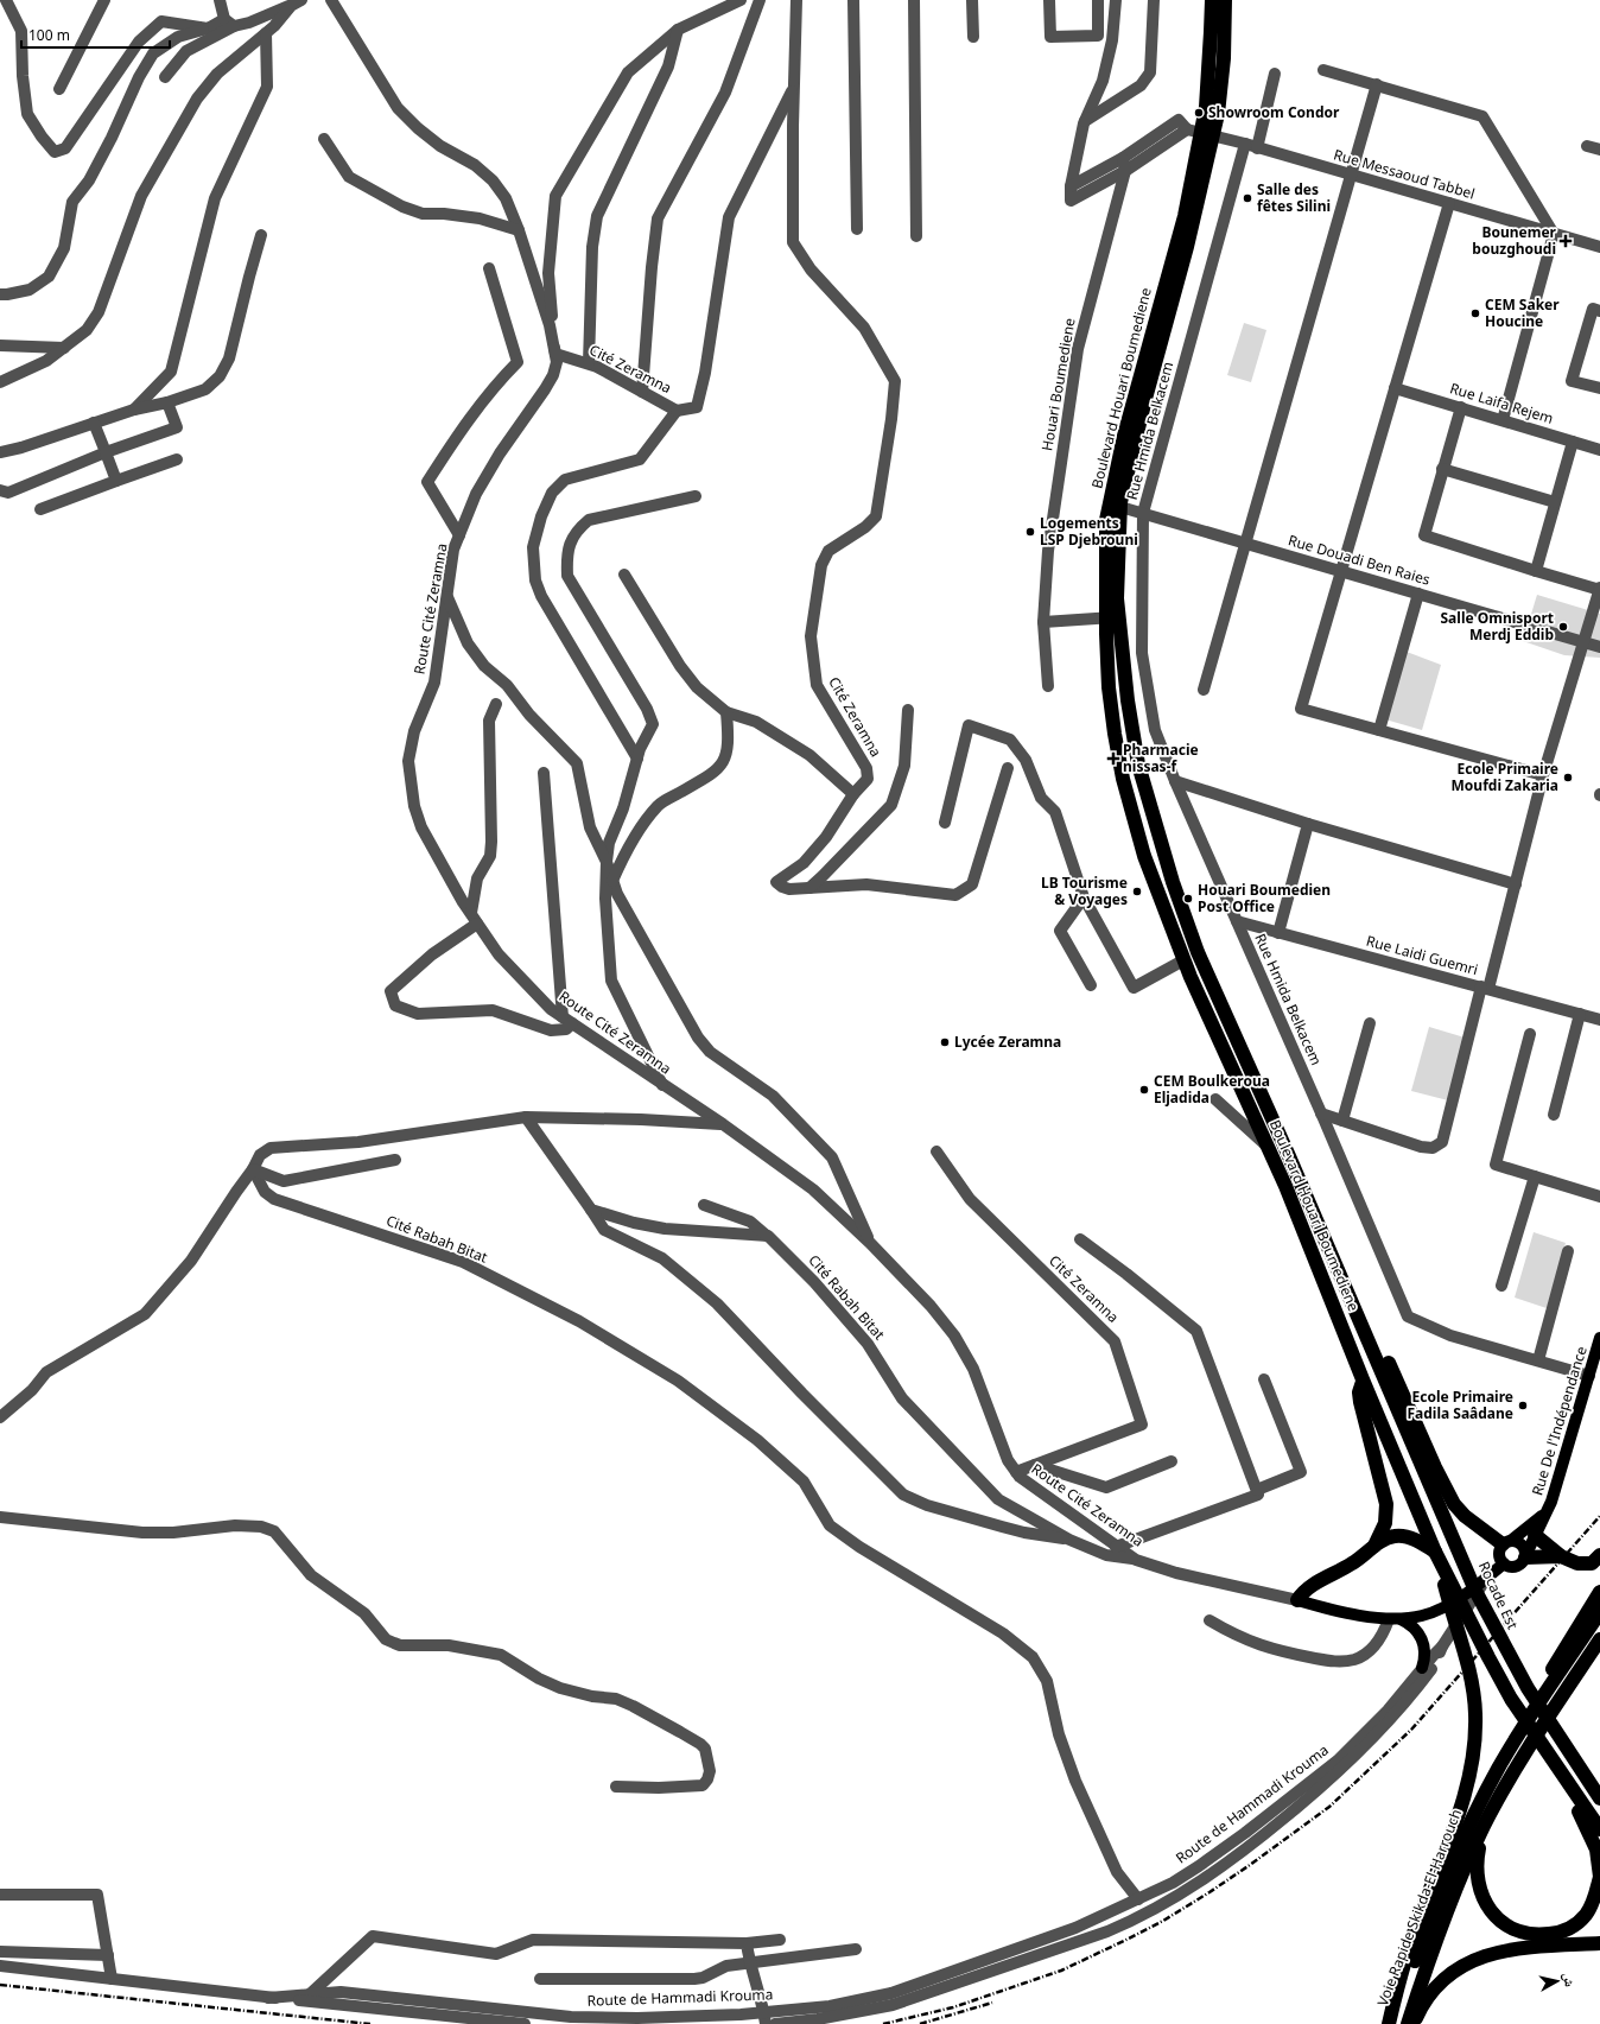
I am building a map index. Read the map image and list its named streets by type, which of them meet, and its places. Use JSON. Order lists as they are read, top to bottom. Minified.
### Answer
{"streets":{"highway":["Boulevard Houari Boumediene","Rocade Est","Voie Rapide Skikda-El-Harrouch"],"main road":["Route Cité Zeramna","Rue De l'Indépendance"],"street":["Rue Messaoud Tabbel","Cité Zeramna","Houari Boumediene","Rue Laifa Rejem","Rue Hmida Belkacem","Rue Douadi Ben Raies","Rue Laidi Guemri","Cité Rabah Bitat","Route de Hammadi Krouma"]},"crossings":[["Rue Messaoud Tabbel","Houari Boumediene"],["Rue Messaoud Tabbel","Boulevard Houari Boumediene"],["Rue Messaoud Tabbel","Rue Hmida Belkacem"],["Cité Zeramna","Route Cité Zeramna"],["Boulevard Houari Boumediene","Rue Douadi Ben Raies"],["Boulevard Houari Boumediene","Rocade Est"],["Rue Hmida Belkacem","Rue Douadi Ben Raies"],["Rue Hmida Belkacem","Rue Laidi Guemri"],["Rue Hmida Belkacem","Rue De l'Indépendance"],["Route Cité Zeramna","Cité Rabah Bitat"],["Route Cité Zeramna","Rue De l'Indépendance"],["Cité Rabah Bitat","Route de Hammadi Krouma"]],"places":{"other":["Showroom Condor","Salle des fêtes Silini","CEM Saker Houcine","Logements LSP Djebrouni","Salle Omnisport Merdj Eddib","Ecole Primaire Moufdi Zakaria","LB Tourisme & Voyages","Houari Boumedien Post Office","Lycée Zeramna","CEM Boulkeroua Eljadida","Ecole Primaire Fadila Saâdane"],"health":["Bounemer bouzghoudi","Pharmacie nissas-f"]},"scale_bar":"100 m","north":"right"}
